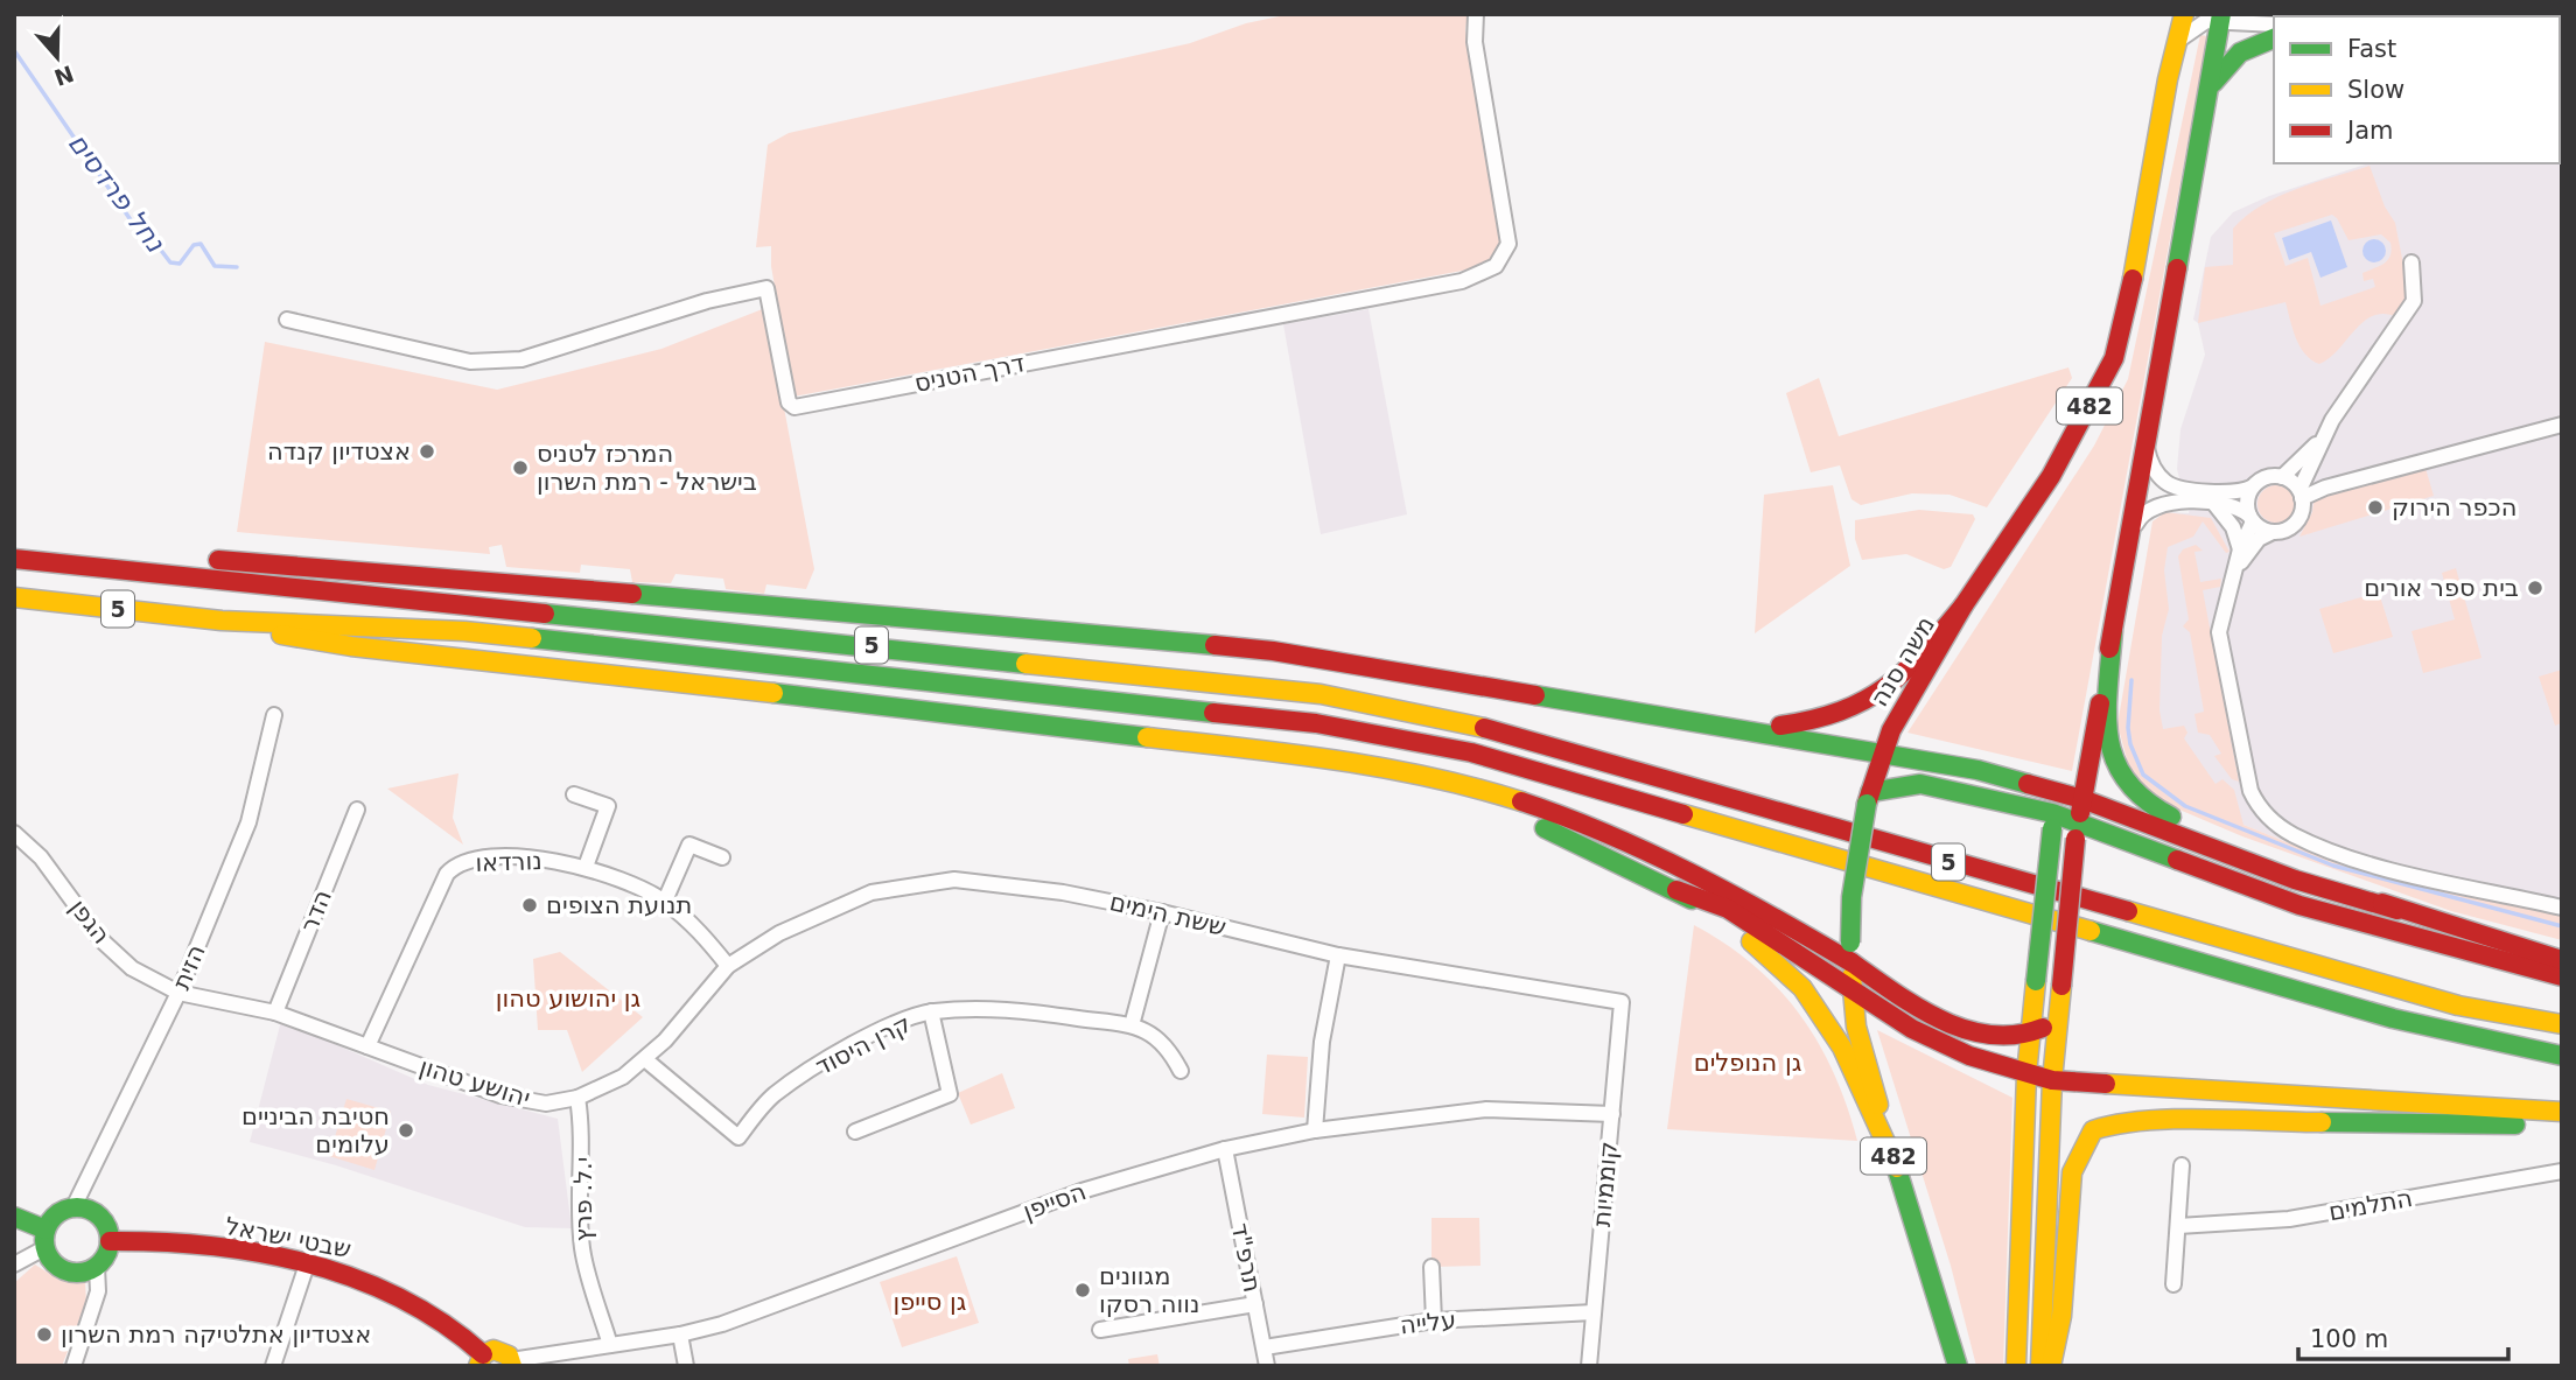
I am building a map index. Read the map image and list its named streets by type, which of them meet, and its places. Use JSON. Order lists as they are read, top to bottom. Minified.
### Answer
{"streets":{"main road":["482","5","משה סנה","שבטי ישראל"],"street":["דרך הטניס","נורדאו","הדר","ששת הימים","הגפן","הזית","קרן היסוד","יהושע טהון","קוממיות","י.ל. פרץ","הסייפן","התלמים","תרפ\"ד","עלייה"]},"crossings":[["נורדאו","ששת הימים"],["נורדאו","יהושע טהון"],["הדר","יהושע טהון"],["ששת הימים","יהושע טהון"],["ששת הימים","קוממיות"],["הגפן","הזית"],["הגפן","יהושע טהון"],["הזית","יהושע טהון"],["הזית","שבטי ישראל"],["קרן היסוד","יהושע טהון"],["יהושע טהון","י.ל. פרץ"],["קוממיות","הסייפן"],["קוממיות","עלייה"],["י.ל. פרץ","הסייפן"],["הסייפן","תרפ\"ד"],["תרפ\"ד","עלייה"]],"water":["נחל פרדסים"],"parks":["גן יהושוע טהון","גן הנופלים","גן סייפן"],"places":["אצטדיון קנדה","המרכז לטניס בישראל - רמת השרון","הכפר הירוק","בית ספר אורים","תנועת הצופים","חטיבת הביניים עלומים","מגוונים נווה רסקו","אצטדיון אתלטיקה רמת השרון"],"legend":["Fast","Slow","Jam"],"scale_bar":"100 m","north":"bottom"}
